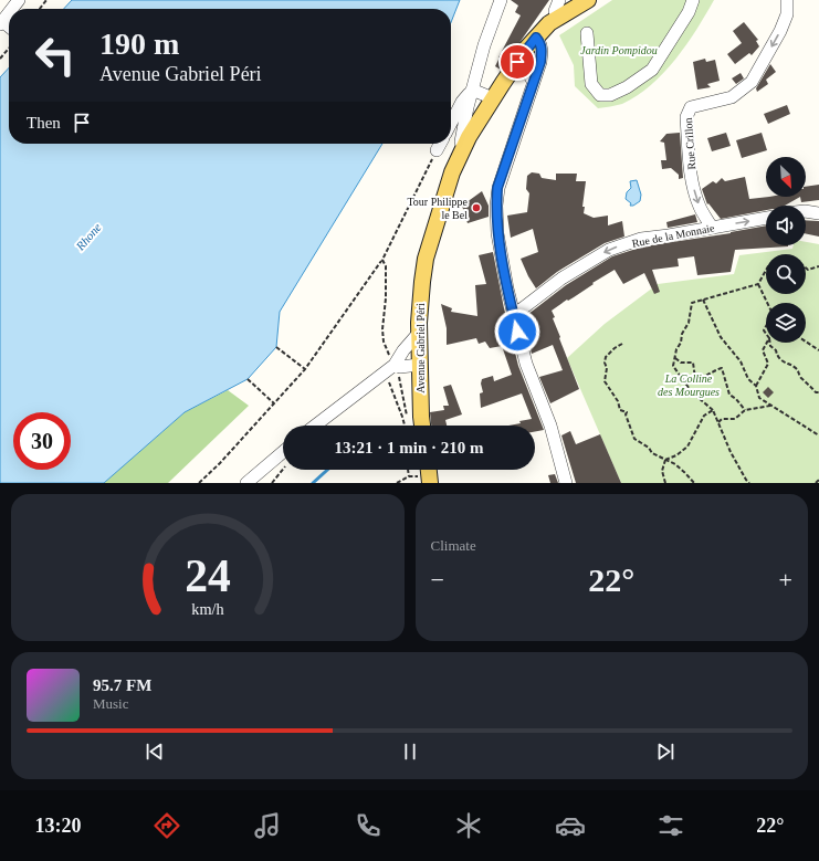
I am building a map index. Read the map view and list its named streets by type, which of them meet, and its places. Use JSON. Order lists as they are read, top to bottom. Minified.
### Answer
{"streets":{"main road":["Avenue Gabriel Péri"],"street":["Rue Crillon","Rue de la Monnaie"]},"crossings":[["Rue Crillon","Rue de la Monnaie"]],"one_way":["Rue Crillon"],"water":["Rhone"],"parks":["Jardin Pompidou","La Colline des Mourgues"],"places":["Tour Philippe le Bel"],"north":"bottom right","page":{"turn":["190 m","Avenue Gabriel Péri"],"then":"Then","limit":"30","trip":"13:21 · 1 min · 210 m","tile":"Climate","heat":["−","22°","+"],"song":["95.7 FM","Music"],"tabs":["13:20","22°"],"gauge":["24","km/h"]}}
